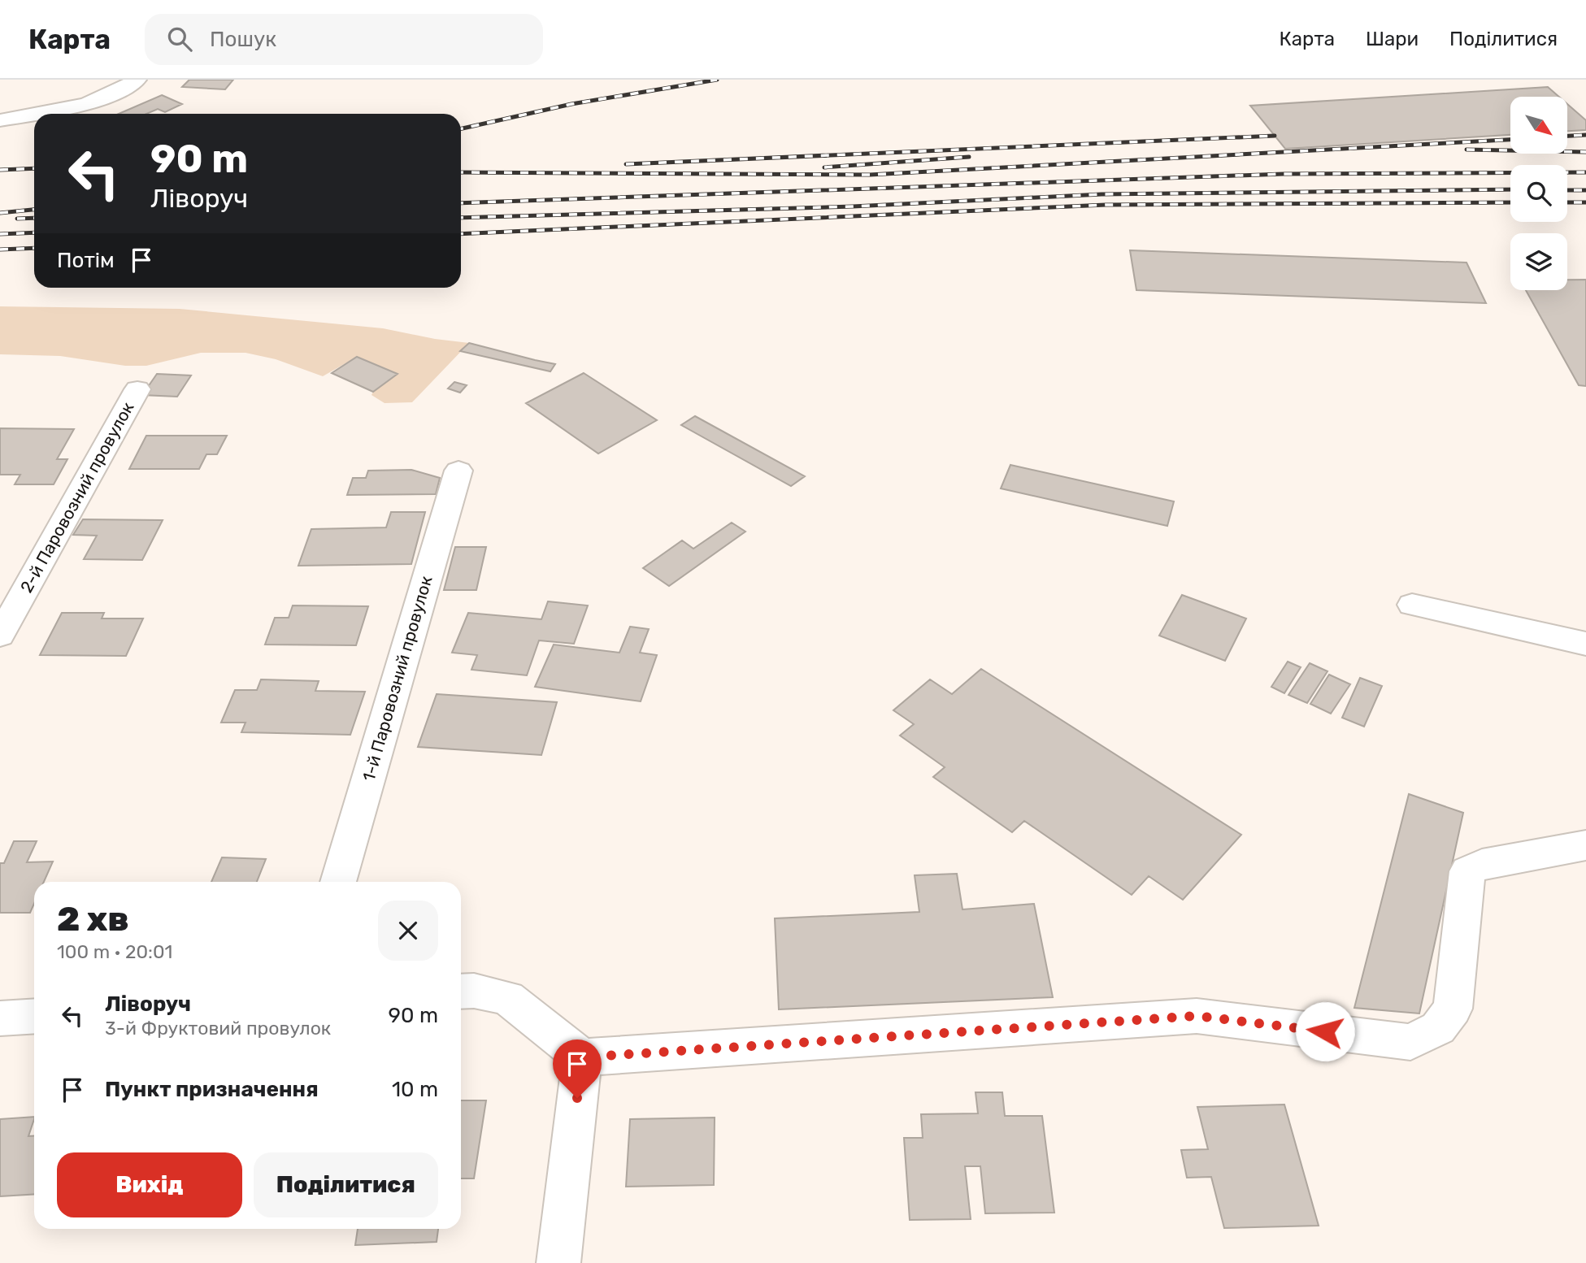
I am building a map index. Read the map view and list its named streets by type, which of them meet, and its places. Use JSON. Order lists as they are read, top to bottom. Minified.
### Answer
{"streets":{"street":["2-й Паровозний провулок","1-й Паровозний провулок"]},"north":"bottom right","page":{"header":"Карта","search":"Пошук","nav":["Карта","Шари","Поділитися"],"turn":["90 m","Ліворуч"],"then":"Потім","heading":["2 хв","100 m · 20:01"],"list":[{"name":"Ліворуч","note":"3-й Фруктовий провулок","value":"90 m"},{"name":"Пункт призначення","value":"10 m"}],"buttons":["Вихід","Поділитися"]}}
